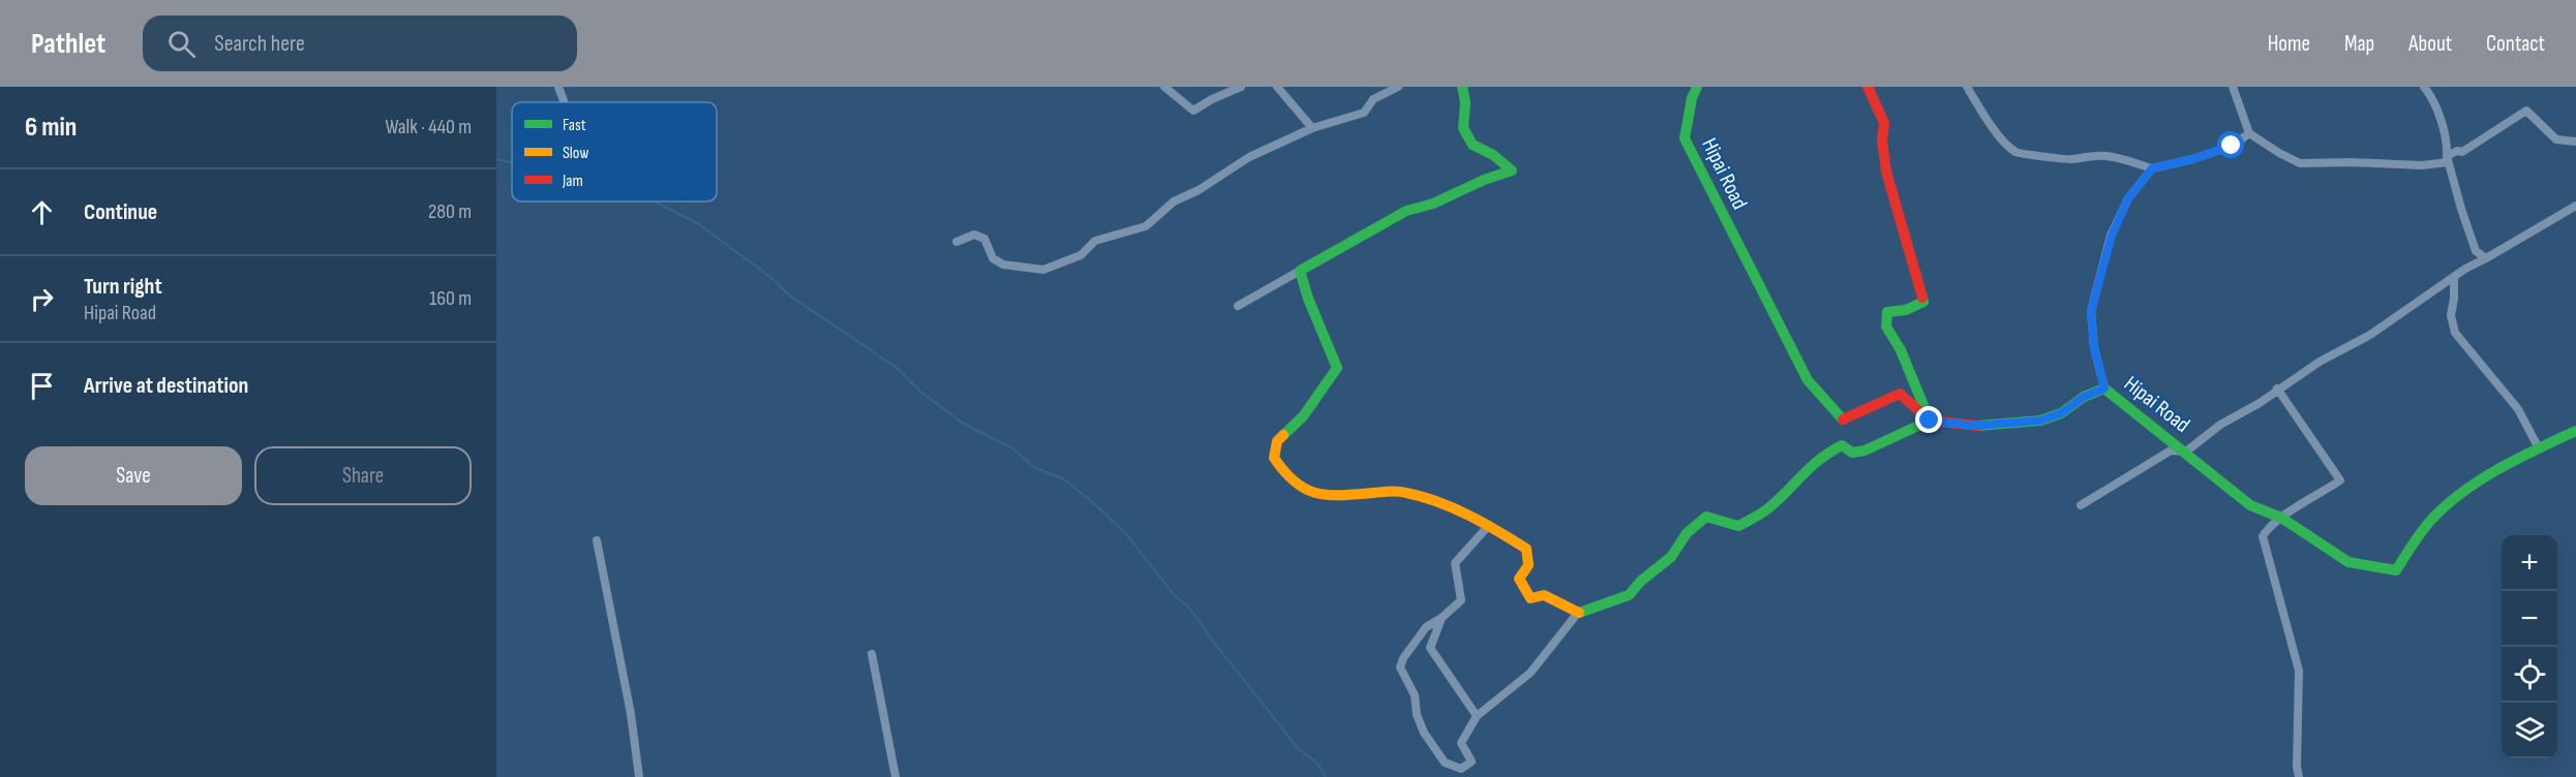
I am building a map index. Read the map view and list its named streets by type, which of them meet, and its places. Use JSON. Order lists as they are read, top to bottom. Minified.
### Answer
{"streets":{"street":["Hipai Road"]},"legend":["Fast","Slow","Jam"],"page":{"header":"Pathlet","search":"Search here","nav":["Home","Map","About","Contact"],"heading":["6 min","Walk · 440 m"],"list":[["Continue","280 m"],["Turn right","Hipai Road","160 m"],"Arrive at destination"],"buttons":["Save","Share"],"map_buttons":["+","−"]}}
